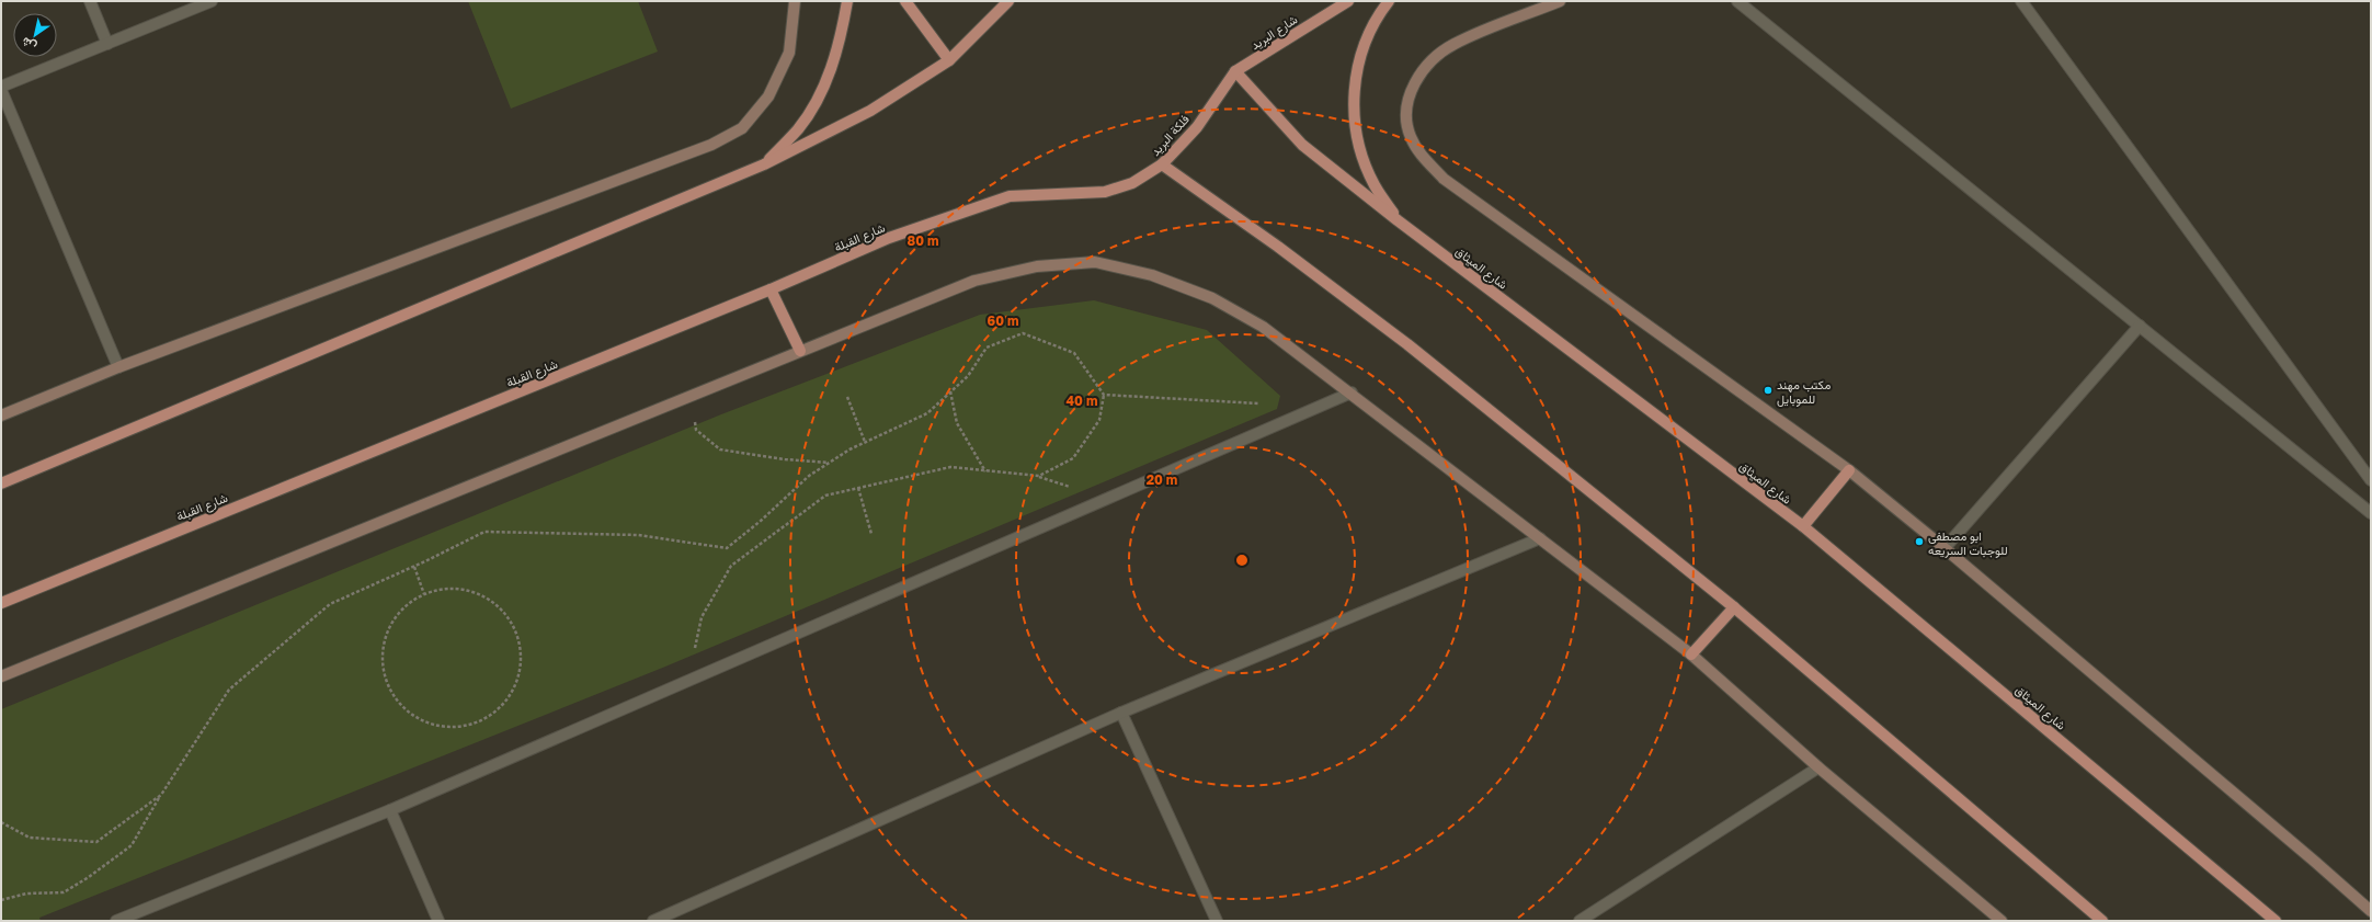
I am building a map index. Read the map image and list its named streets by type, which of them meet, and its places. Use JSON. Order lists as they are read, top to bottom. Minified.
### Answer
{"streets":{"main road":["شارع البريد","فلكة البريد","شارع القبلة","شارع الميثاق"]},"crossings":[["شارع البريد","فلكة البريد"],["شارع البريد","شارع الميثاق"],["فلكة البريد","شارع القبلة"],["فلكة البريد","شارع الميثاق"]],"places":["مكتب مهند للموبايل","ابو مصطفى للوجبات السريعه"],"north":"bottom left","rings":["80 m","60 m","40 m","20 m"]}
